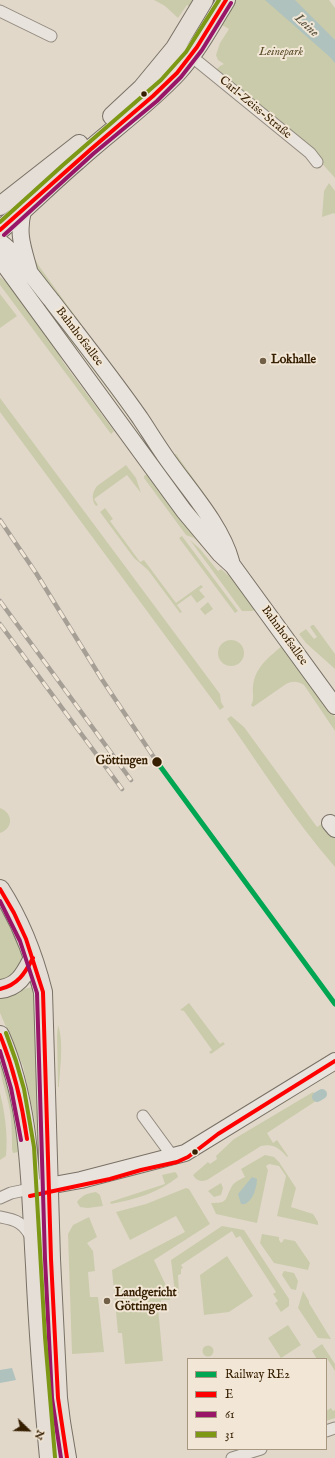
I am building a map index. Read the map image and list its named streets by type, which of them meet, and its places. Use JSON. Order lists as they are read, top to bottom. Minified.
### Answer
{"streets":{"main road":["Bahnhofsallee"],"street":["Carl-Zeiss-Straße"]},"water":["Leine"],"parks":["Leinepark"],"places":["Lokhalle","Göttingen","Landgericht Göttingen"],"lines":["transit line E","transit line 31","transit line 61","rail line RE2"],"legend":["Railway RE2","E","61","31"],"north":"bottom right"}
